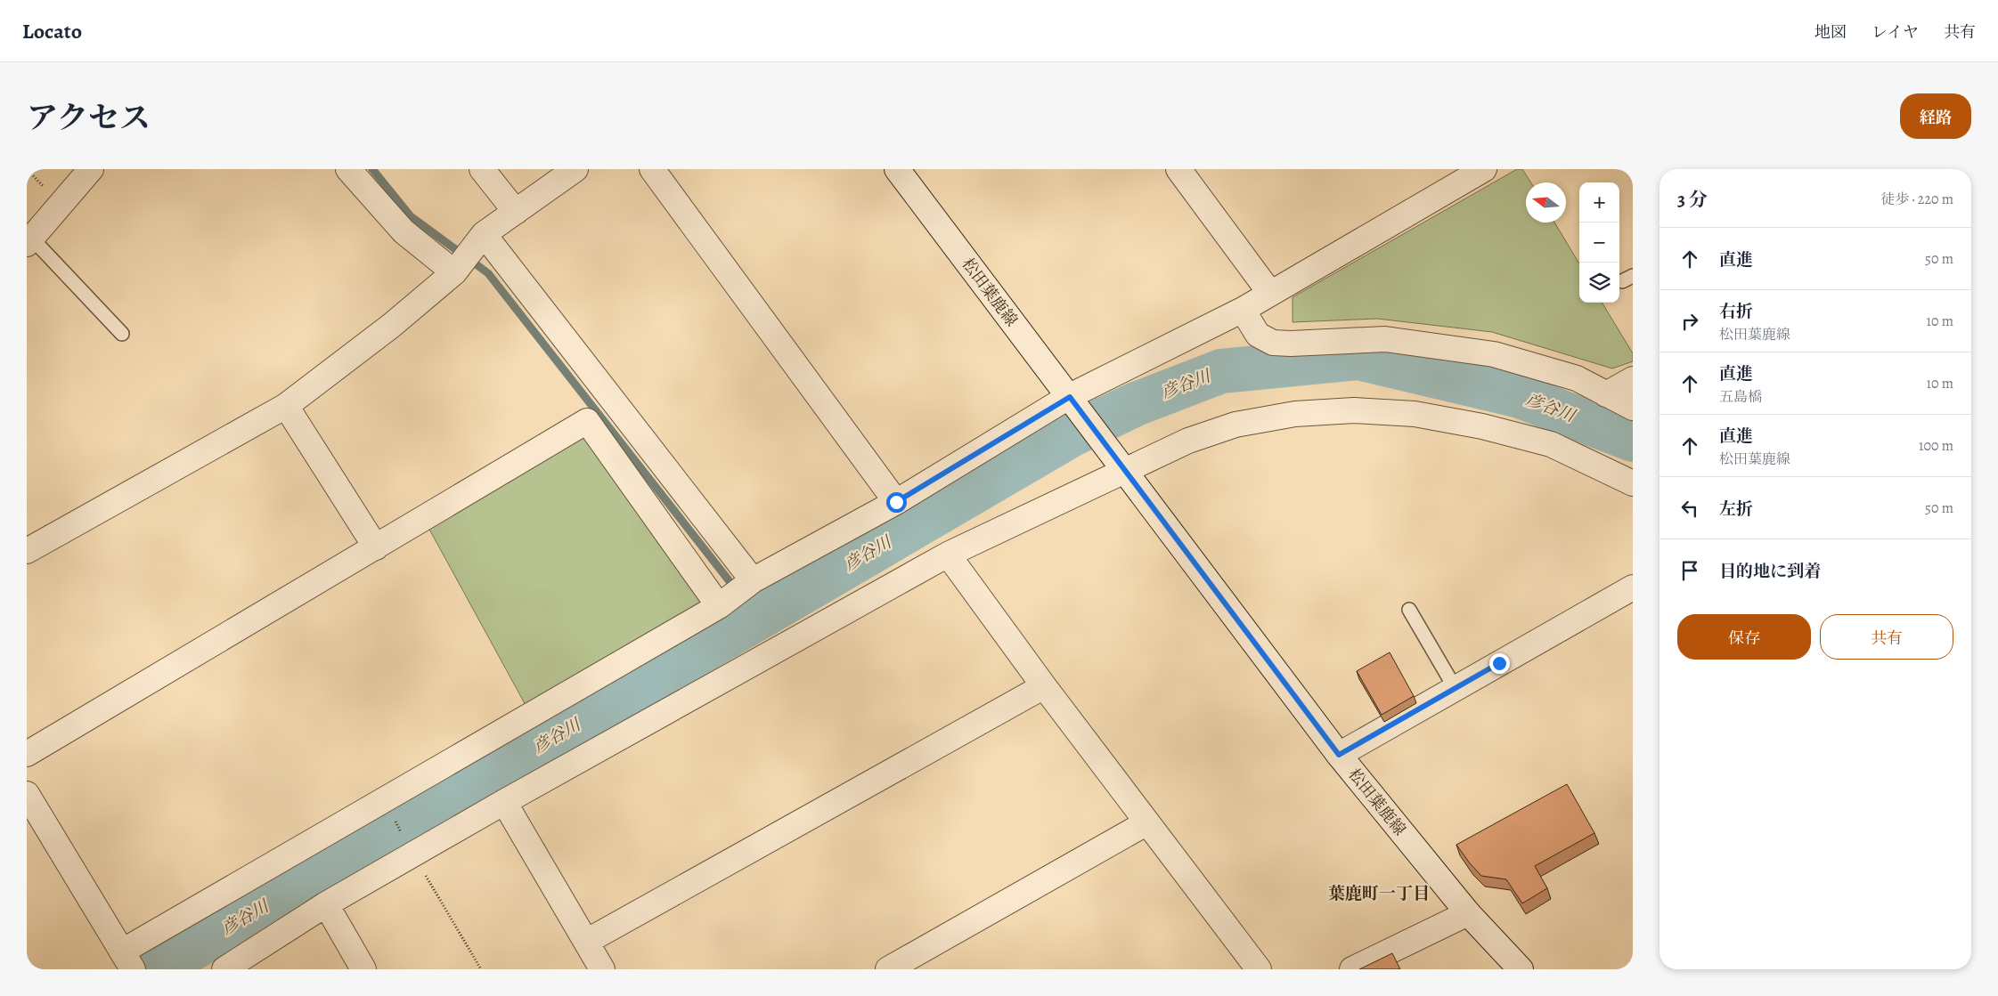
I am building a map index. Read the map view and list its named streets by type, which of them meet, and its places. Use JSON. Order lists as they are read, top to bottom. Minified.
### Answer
{"streets":{"street":["松田葉鹿線"]},"districts":["葉鹿町一丁目"],"water":["彦谷川"],"north":"left","page":{"header":"Locato","nav":["地図","レイヤ","共有"],"title":"アクセス","buttons":["経路",["保存","共有"]],"heading":["3 分","徒歩 · 220 m"],"map_buttons":["+","−"],"list":[["直進","50 m"],["右折","松田葉鹿線","10 m"],["直進","五島橋","10 m"],["直進","松田葉鹿線","100 m"],["左折","50 m"],"目的地に到着"]}}
